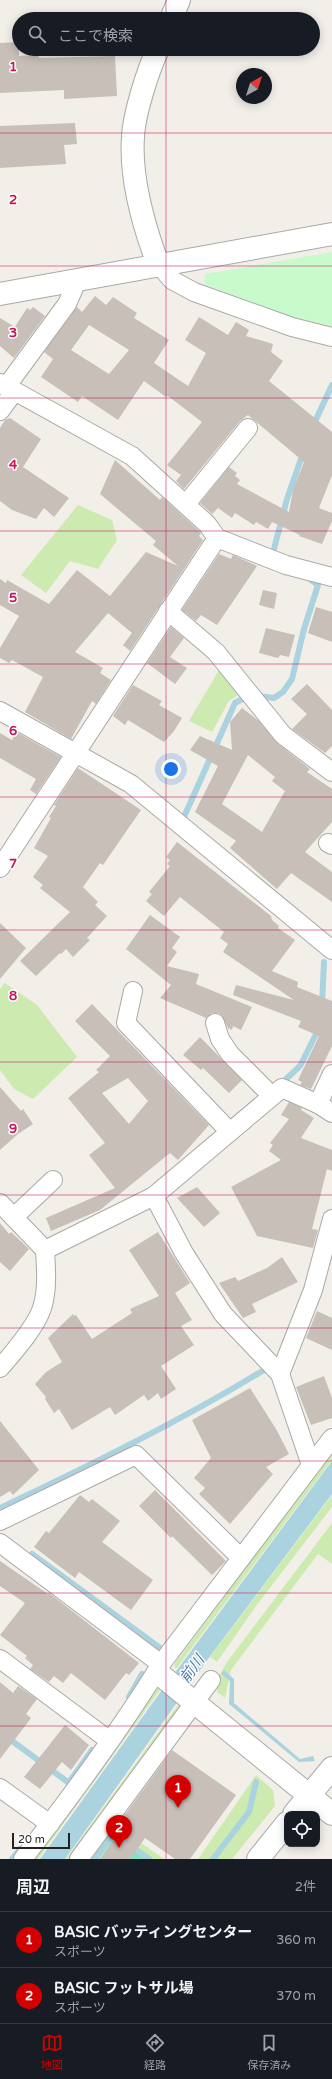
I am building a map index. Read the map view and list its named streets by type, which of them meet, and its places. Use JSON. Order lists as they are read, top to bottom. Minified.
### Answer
{"water":["前川"],"scale_bar":"20 m","north":"top right","page":{"search":"ここで検索","pins":["1","2"],"scale":"20 m","heading":["周辺","2件"],"list":[{"mark":"1","name":"BASIC バッティングセンター","note":"スポーツ","value":"360 m"},{"mark":"2","name":"BASIC フットサル場","note":"スポーツ","value":"370 m"}],"nav":["地図","経路","保存済み"]},"grid":{"rows":["1","2","3","4","5","6","7","8","9"]}}
